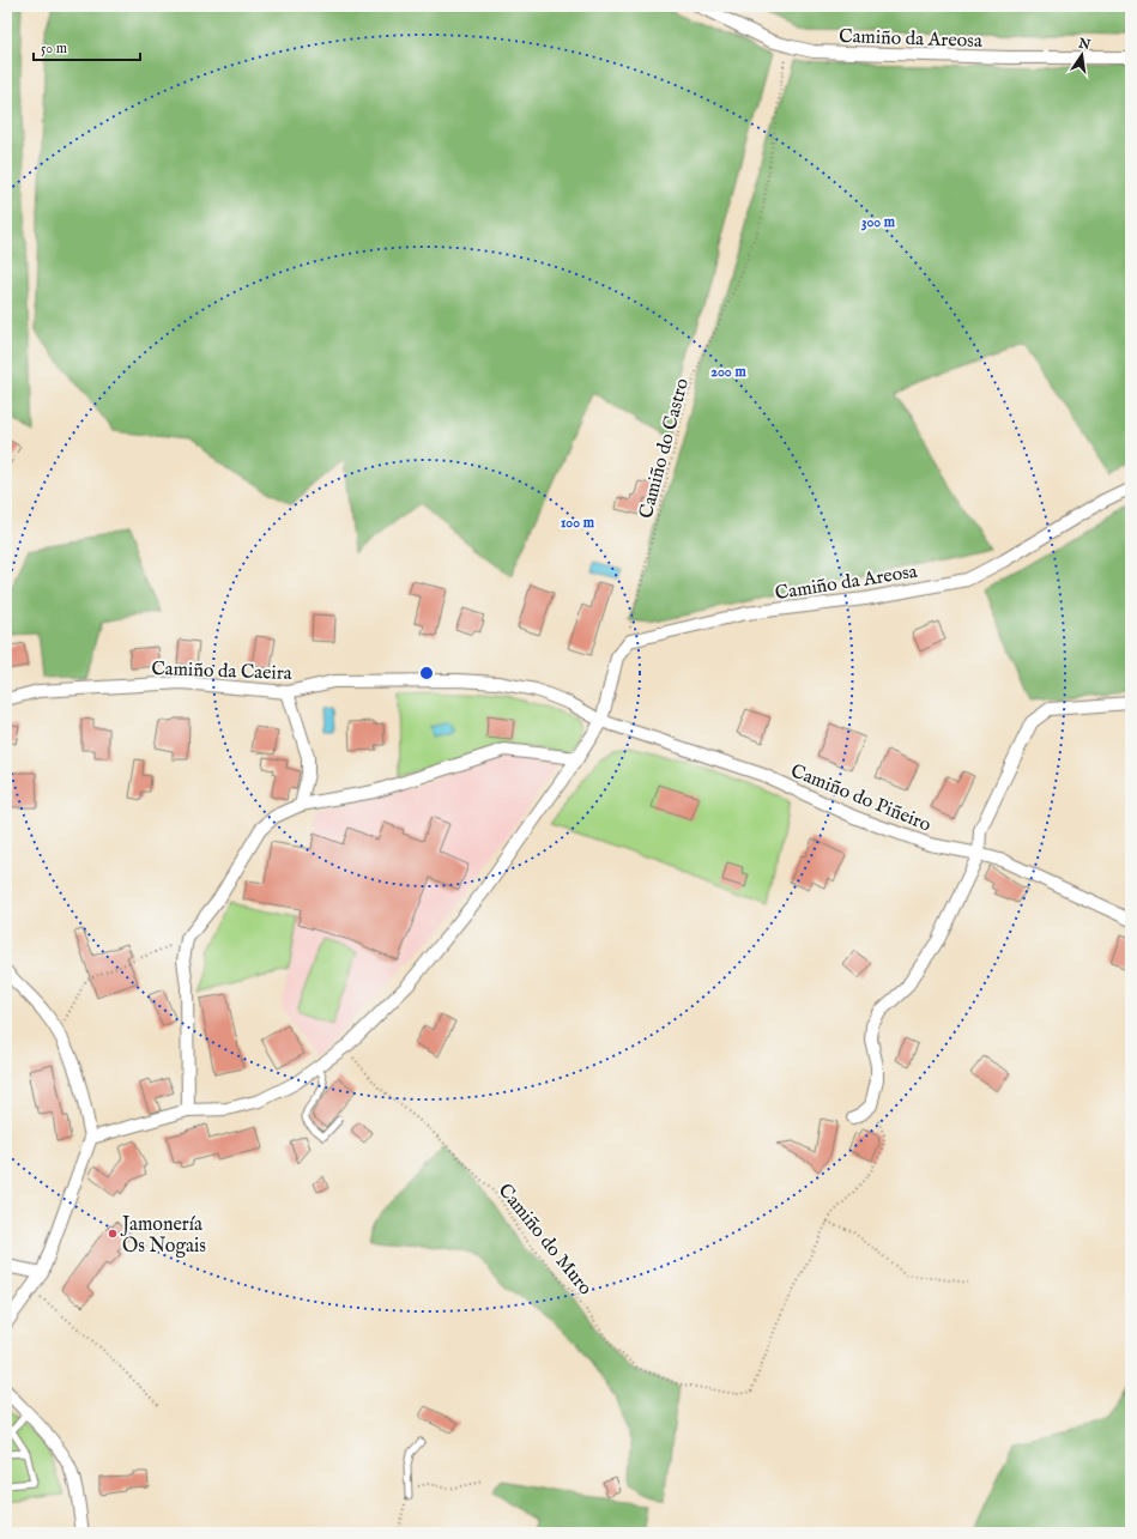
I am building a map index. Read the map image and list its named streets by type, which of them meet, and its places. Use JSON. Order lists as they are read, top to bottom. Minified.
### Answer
{"streets":{"street":["Camiño da Areosa","Camiño da Caeira","Camiño do Piñeiro"],"path":["Camiño do Castro","Camiño do Muro"]},"crossings":[["Camiño da Areosa","Camiño do Castro"],["Camiño da Caeira","Camiño do Piñeiro"]],"places":["Jamonería Os Nogais"],"scale_bar":"50 m","north":"top","rings":["300 m","200 m","100 m"]}
